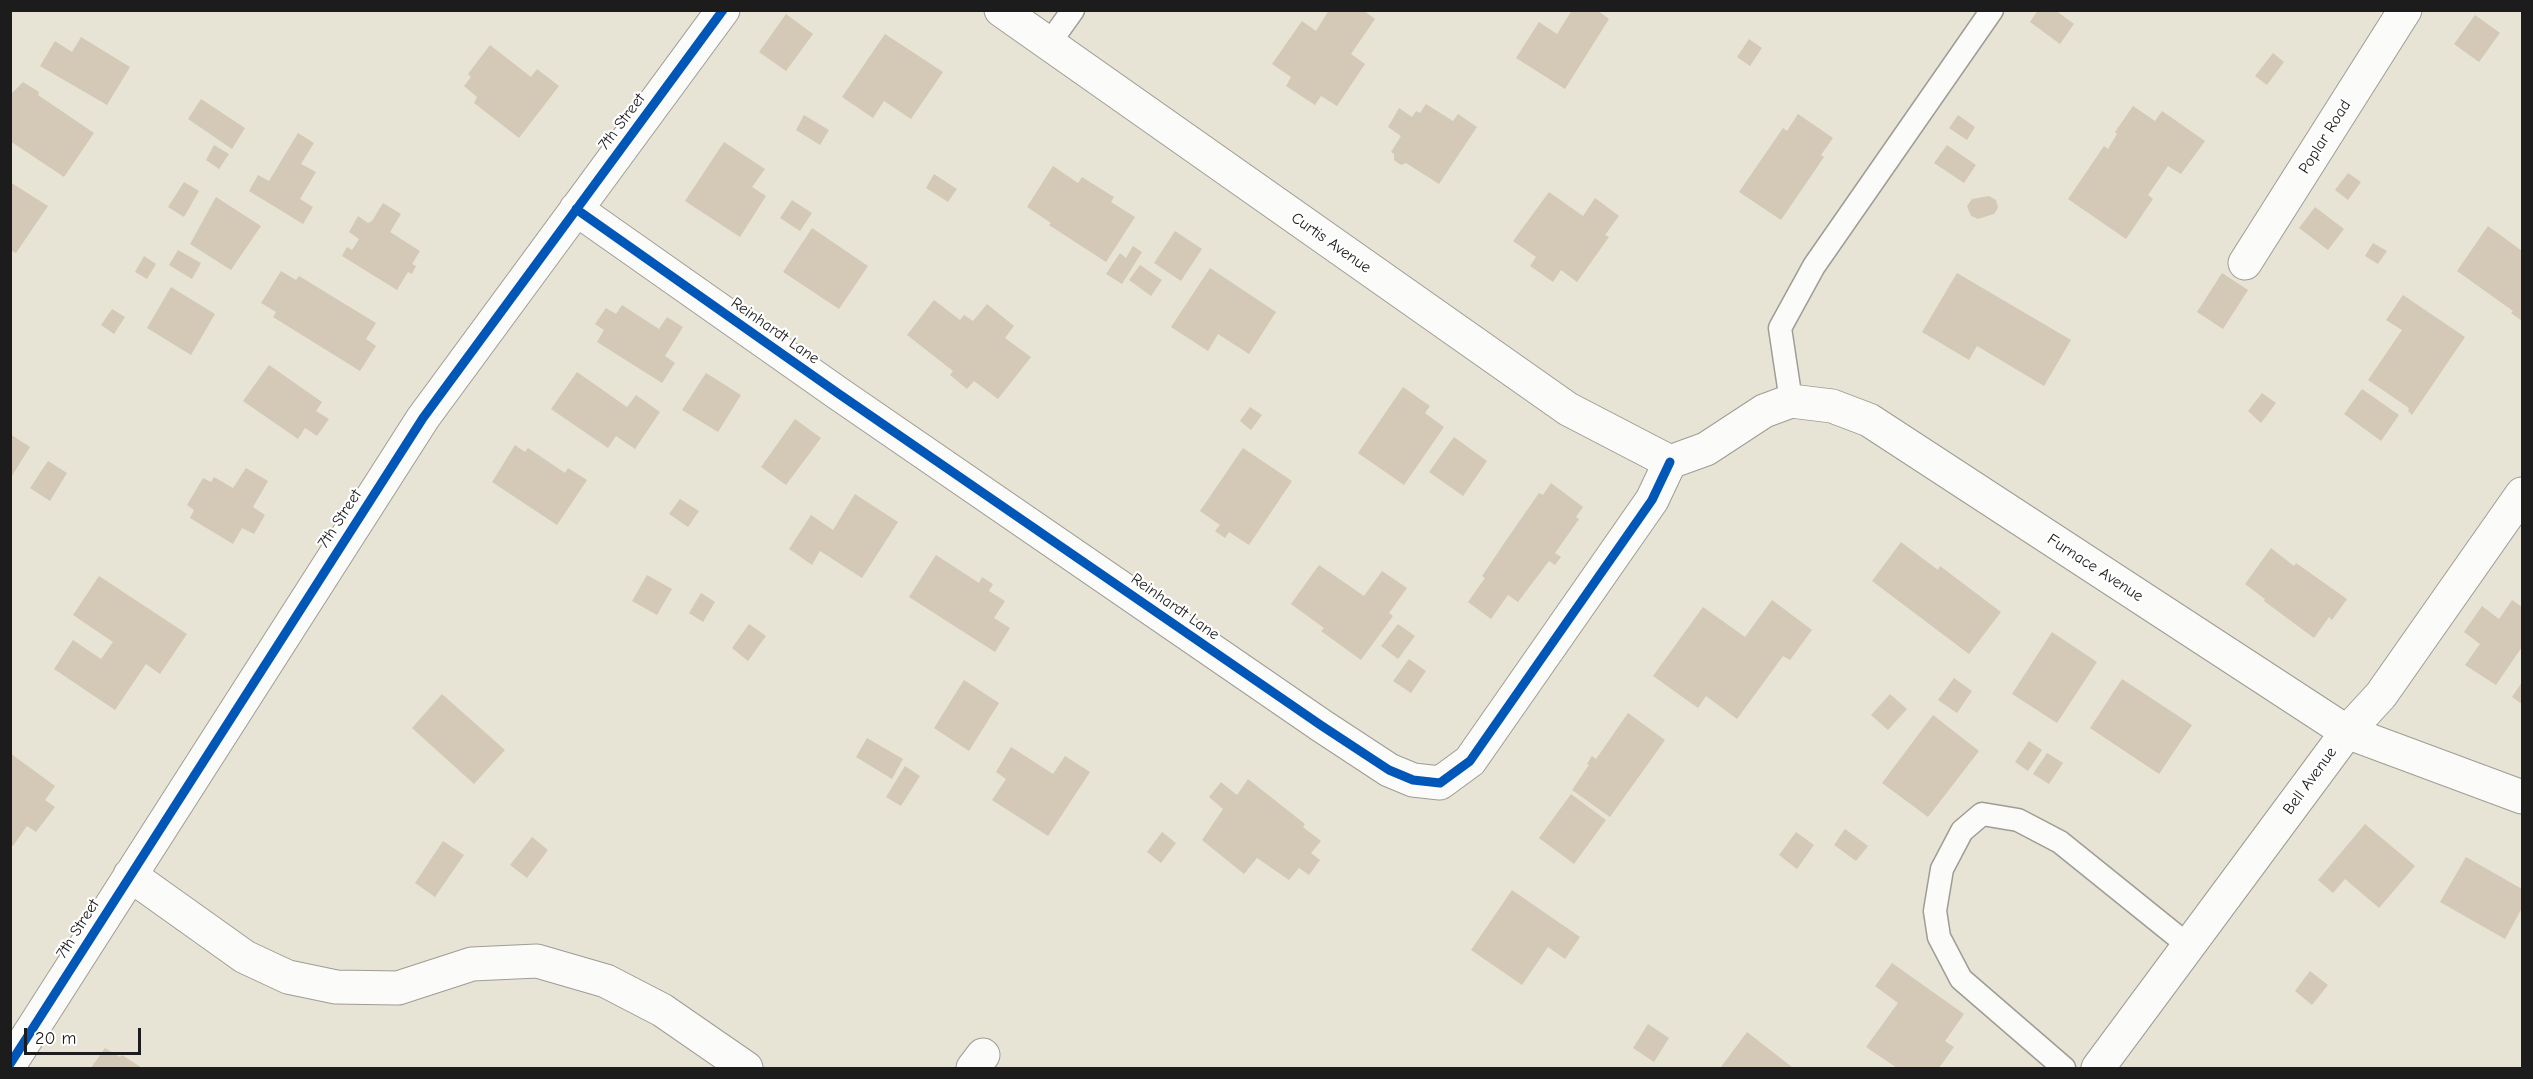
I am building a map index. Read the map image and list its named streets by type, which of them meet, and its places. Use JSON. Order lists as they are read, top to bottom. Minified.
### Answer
{"streets":{"street":["7th Street","Poplar Road","Curtis Avenue","Reinhardt Lane","Furnace Avenue","Bell Avenue"]},"crossings":[["7th Street","Reinhardt Lane"],["Curtis Avenue","Reinhardt Lane"],["Curtis Avenue","Furnace Avenue"],["Reinhardt Lane","Furnace Avenue"],["Furnace Avenue","Bell Avenue"]],"scale_bar":"20 m"}
